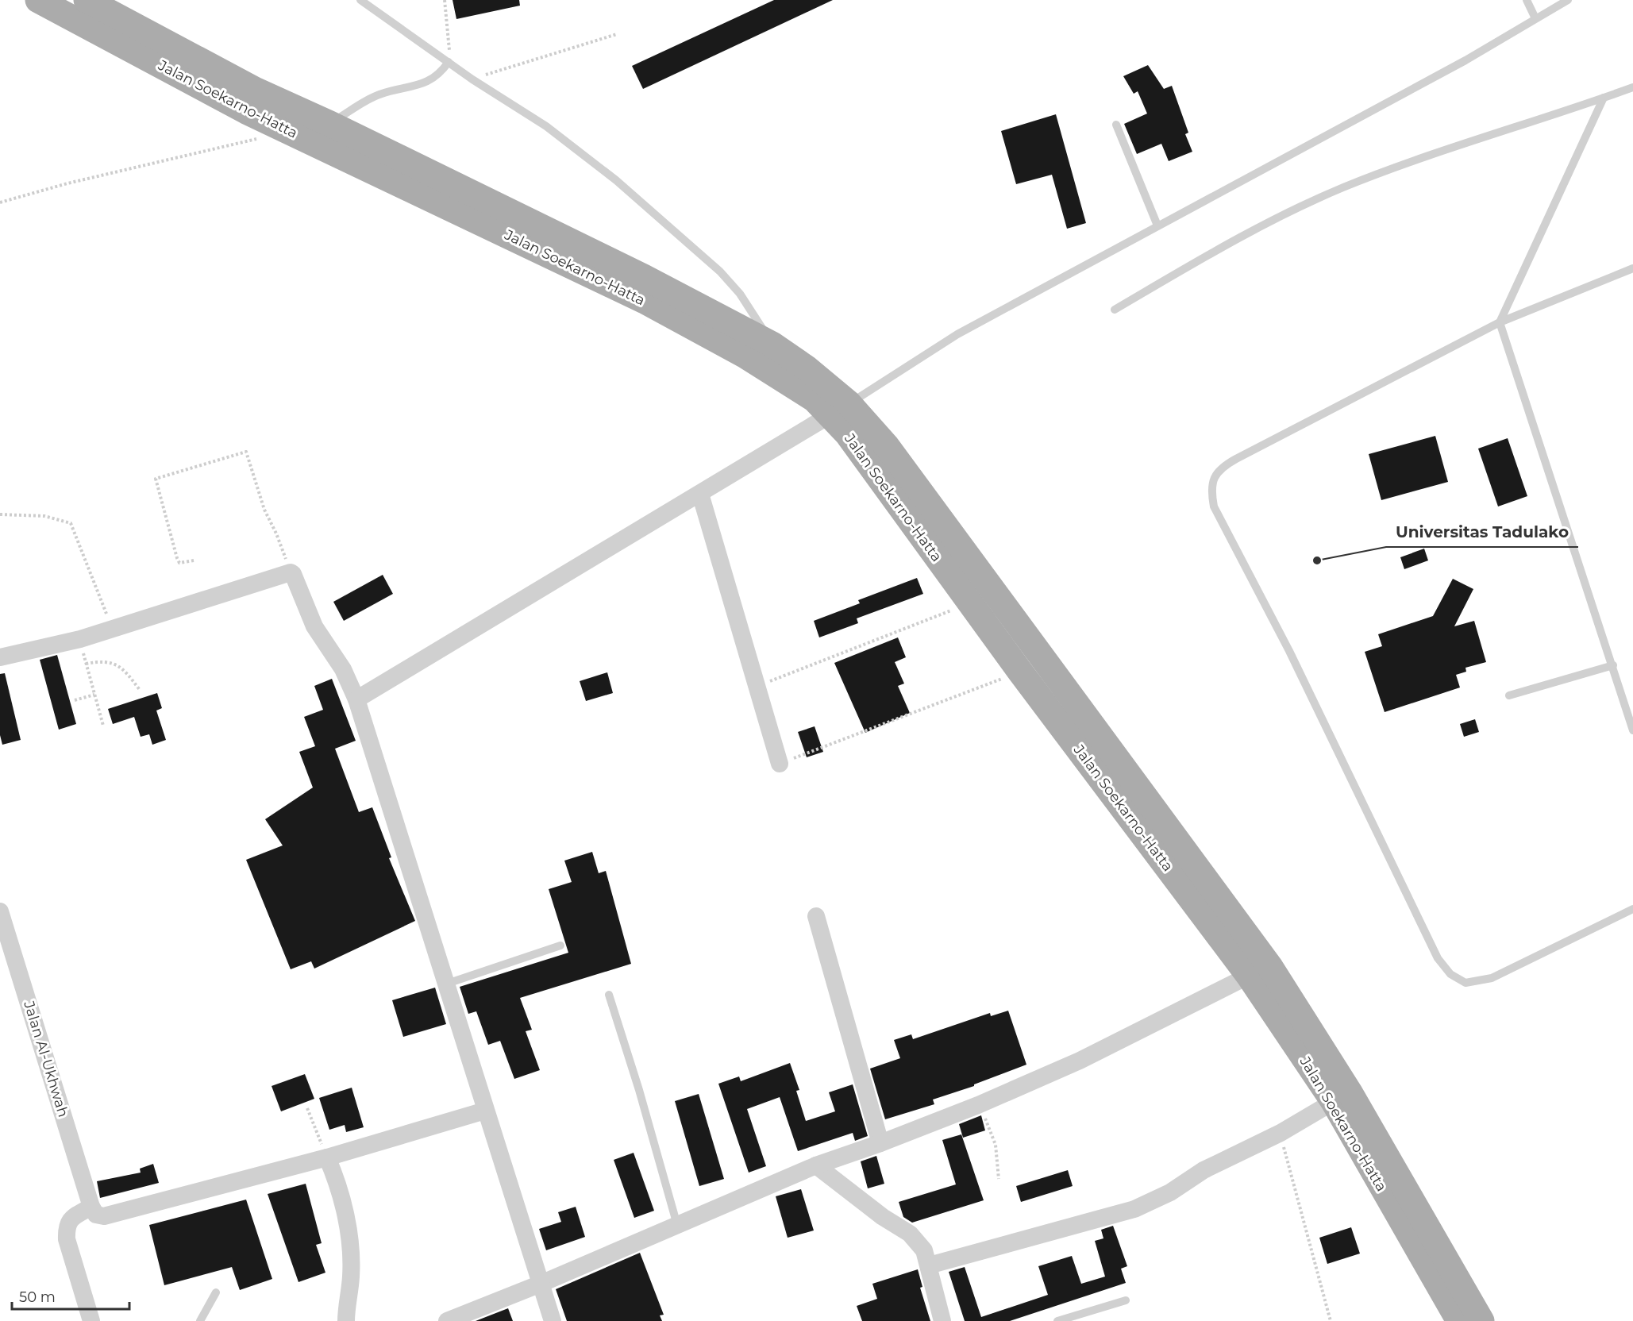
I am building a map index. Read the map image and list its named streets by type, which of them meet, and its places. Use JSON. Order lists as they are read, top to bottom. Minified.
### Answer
{"streets":{"main road":["Jalan Soekarno-Hatta"],"street":["Jalan Al-Ukhwah"]},"places":["Universitas Tadulako"],"scale_bar":"50 m"}
